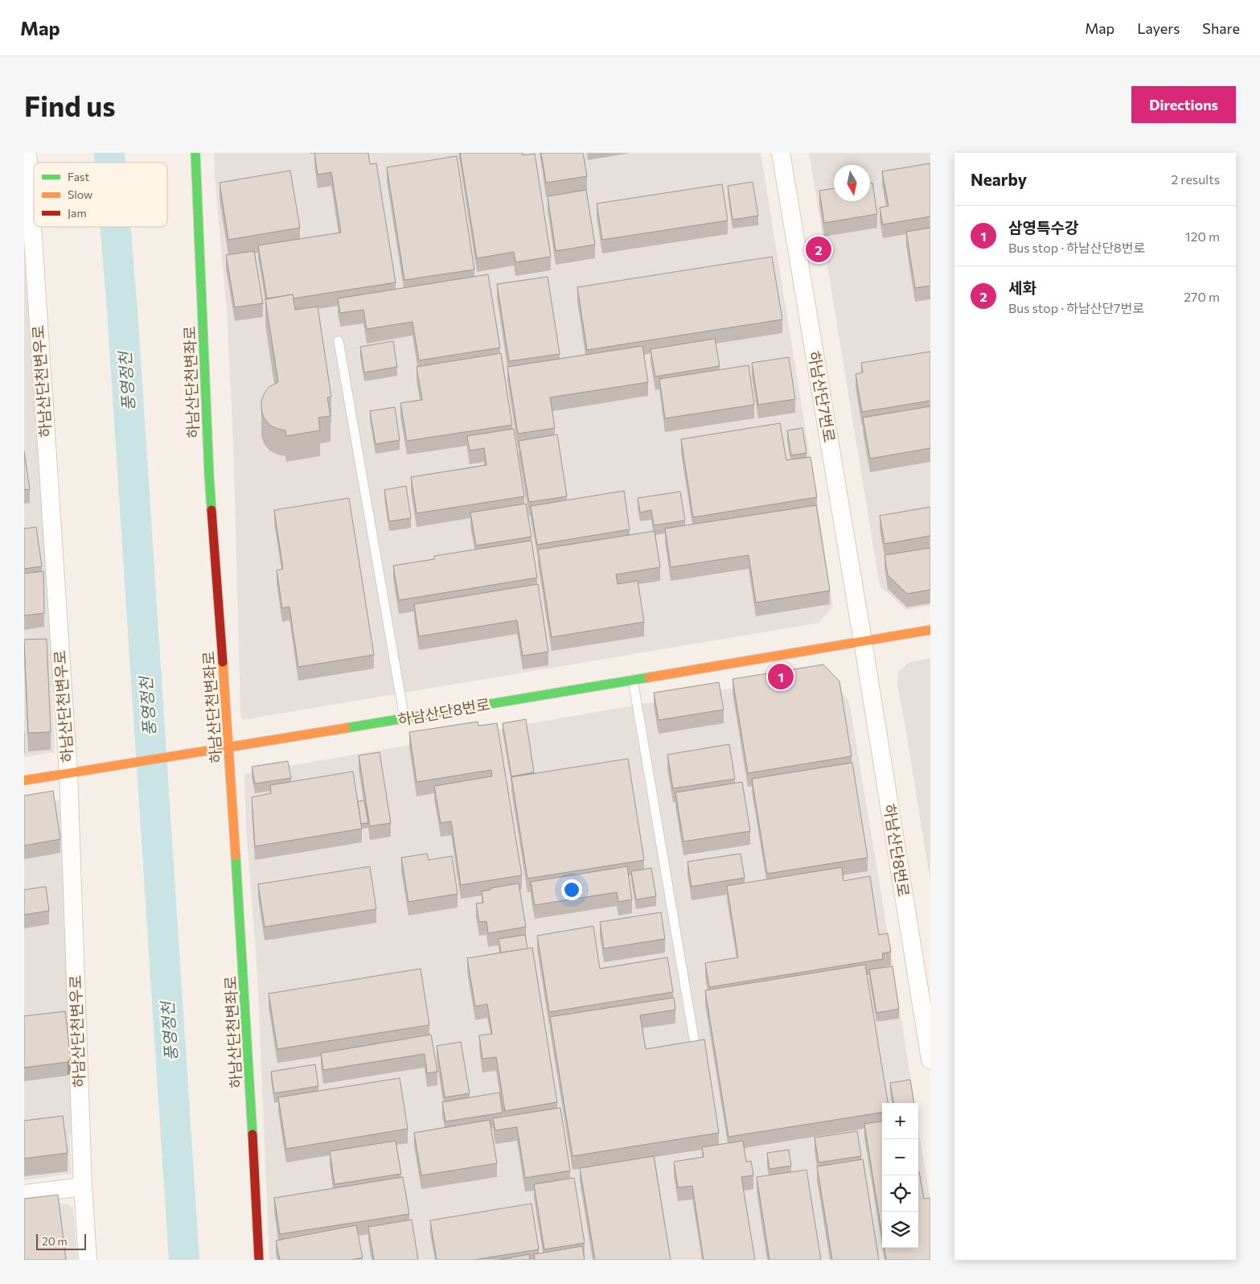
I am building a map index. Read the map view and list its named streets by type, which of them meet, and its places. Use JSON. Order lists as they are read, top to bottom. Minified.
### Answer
{"streets":{"street":["하남산단천변우로","하남산단천변좌로","하남산단7번로","하남산단8번로"]},"crossings":[["하남산단천변우로","하남산단8번로"],["하남산단천변좌로","하남산단8번로"],["하남산단7번로","하남산단8번로"]],"water":["풍영정천"],"legend":["Fast","Slow","Jam"],"scale_bar":"20 m","north":"bottom","page":{"header":"Map","nav":["Map","Layers","Share"],"buttons":"Directions","title":"Find us","heading":["Nearby","2 results"],"list":[{"mark":"1","name":"삼영특수강","note":"Bus stop · 하남산단8번로","value":"120 m"},{"mark":"2","name":"세화","note":"Bus stop · 하남산단7번로","value":"270 m"}],"pins":["2","1"],"map_buttons":["+","−"],"scale":"20 m"}}
